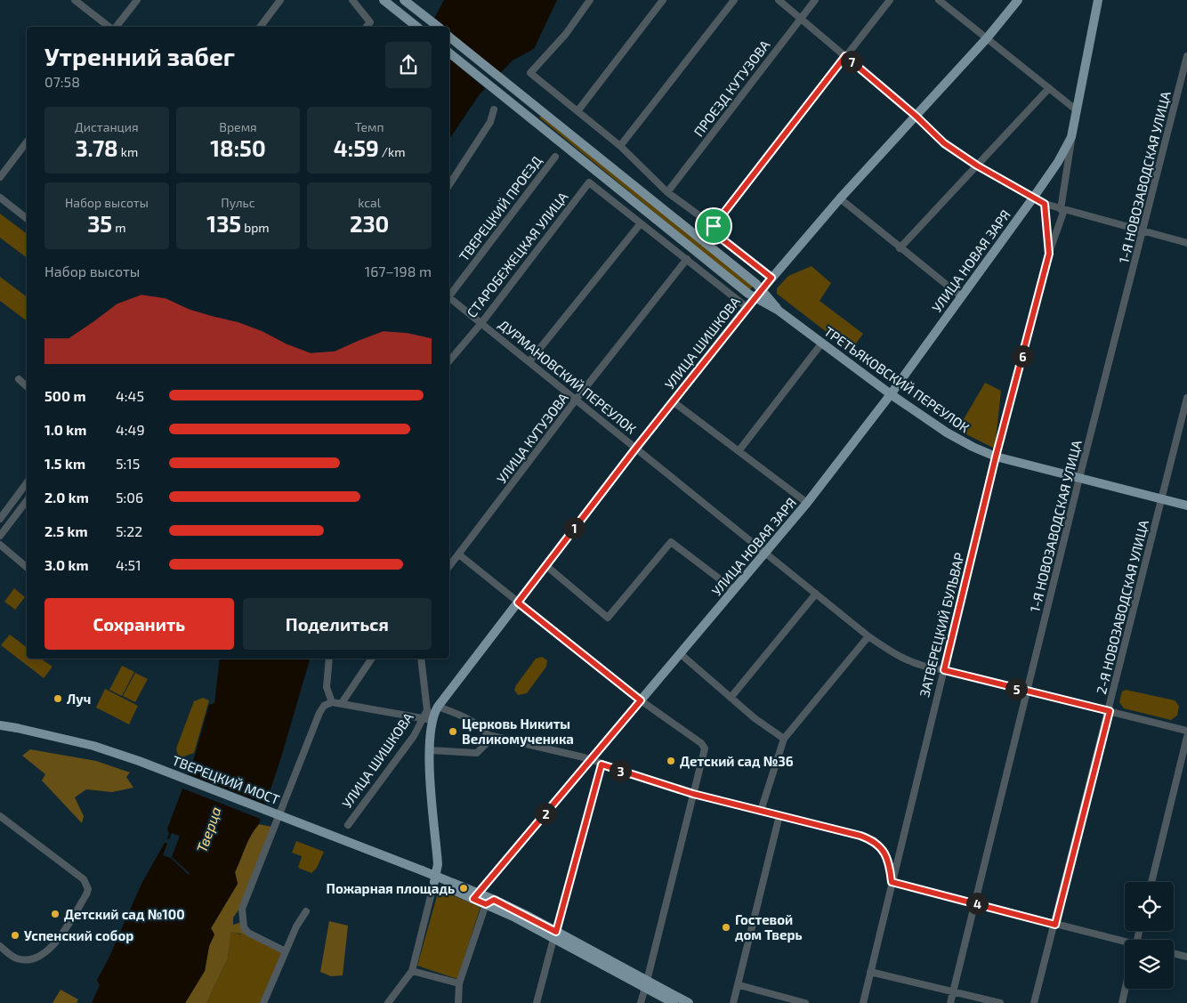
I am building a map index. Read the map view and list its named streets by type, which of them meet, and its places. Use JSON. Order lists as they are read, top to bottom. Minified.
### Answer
{"streets":{"main road":["УЛИЦА НОВАЯ ЗАРЯ","УЛИЦА ШИШКОВА","ТРЕТЬЯКОВСКИЙ ПЕРЕУЛОК","ЗАТВЕРЕЦКИЙ БУЛЬВАР","ТВЕРЕЦКИЙ МОСТ"],"street":["ПРОЕЗД КУТУЗОВА","1-Я НОВОЗАВОДСКАЯ УЛИЦА","ТВЕРЕЦКИЙ ПРОЕЗД","СТАРОБЕЖЕЦКАЯ УЛИЦА","ДУРМАНОВСКИЙ ПЕРЕУЛОК","УЛИЦА КУТУЗОВА","2-Я НОВОЗАВОДСКАЯ УЛИЦА"]},"crossings":[["1-Я НОВОЗАВОДСКАЯ УЛИЦА","ДУРМАНОВСКИЙ ПЕРЕУЛОК"],["1-Я НОВОЗАВОДСКАЯ УЛИЦА","ТРЕТЬЯКОВСКИЙ ПЕРЕУЛОК"],["СТАРОБЕЖЕЦКАЯ УЛИЦА","ДУРМАНОВСКИЙ ПЕРЕУЛОК"],["УЛИЦА НОВАЯ ЗАРЯ","ДУРМАНОВСКИЙ ПЕРЕУЛОК"],["УЛИЦА НОВАЯ ЗАРЯ","ТРЕТЬЯКОВСКИЙ ПЕРЕУЛОК"],["УЛИЦА НОВАЯ ЗАРЯ","ЗАТВЕРЕЦКИЙ БУЛЬВАР"],["УЛИЦА НОВАЯ ЗАРЯ","ТВЕРЕЦКИЙ МОСТ"],["УЛИЦА ШИШКОВА","ДУРМАНОВСКИЙ ПЕРЕУЛОК"],["УЛИЦА ШИШКОВА","ТРЕТЬЯКОВСКИЙ ПЕРЕУЛОК"],["ДУРМАНОВСКИЙ ПЕРЕУЛОК","УЛИЦА КУТУЗОВА"],["ДУРМАНОВСКИЙ ПЕРЕУЛОК","2-Я НОВОЗАВОДСКАЯ УЛИЦА"],["ДУРМАНОВСКИЙ ПЕРЕУЛОК","ЗАТВЕРЕЦКИЙ БУЛЬВАР"],["ТРЕТЬЯКОВСКИЙ ПЕРЕУЛОК","2-Я НОВОЗАВОДСКАЯ УЛИЦА"],["ТРЕТЬЯКОВСКИЙ ПЕРЕУЛОК","ЗАТВЕРЕЦКИЙ БУЛЬВАР"]],"water":["Тверца"],"places":["Луч","Церковь Никиты Великомученика","Детский сад №36","Пожарная площадь","Детский сад №100","Гостевой дом Тверь","Успенский собор"],"page":{"heading":["Утренний забег","07:58"],"pins":["7","6","1","5","3","2","4"],"stats":[["Дистанция","3.78 km"],["Время","18:50"],["Темп","4:59 /km"],["Набор высоты","35 m"],["Пульс","135 bpm"],["kcal","230"]],"chart":["Набор высоты","167–198 m"],"list":[{"name":"500 m","note":"4:45"},{"name":"1.0 km","note":"4:49"},{"name":"1.5 km","note":"5:15"},{"name":"2.0 km","note":"5:06"},{"name":"2.5 km","note":"5:22"},{"name":"3.0 km","note":"4:51"}],"buttons":["Сохранить","Поделиться"]}}
